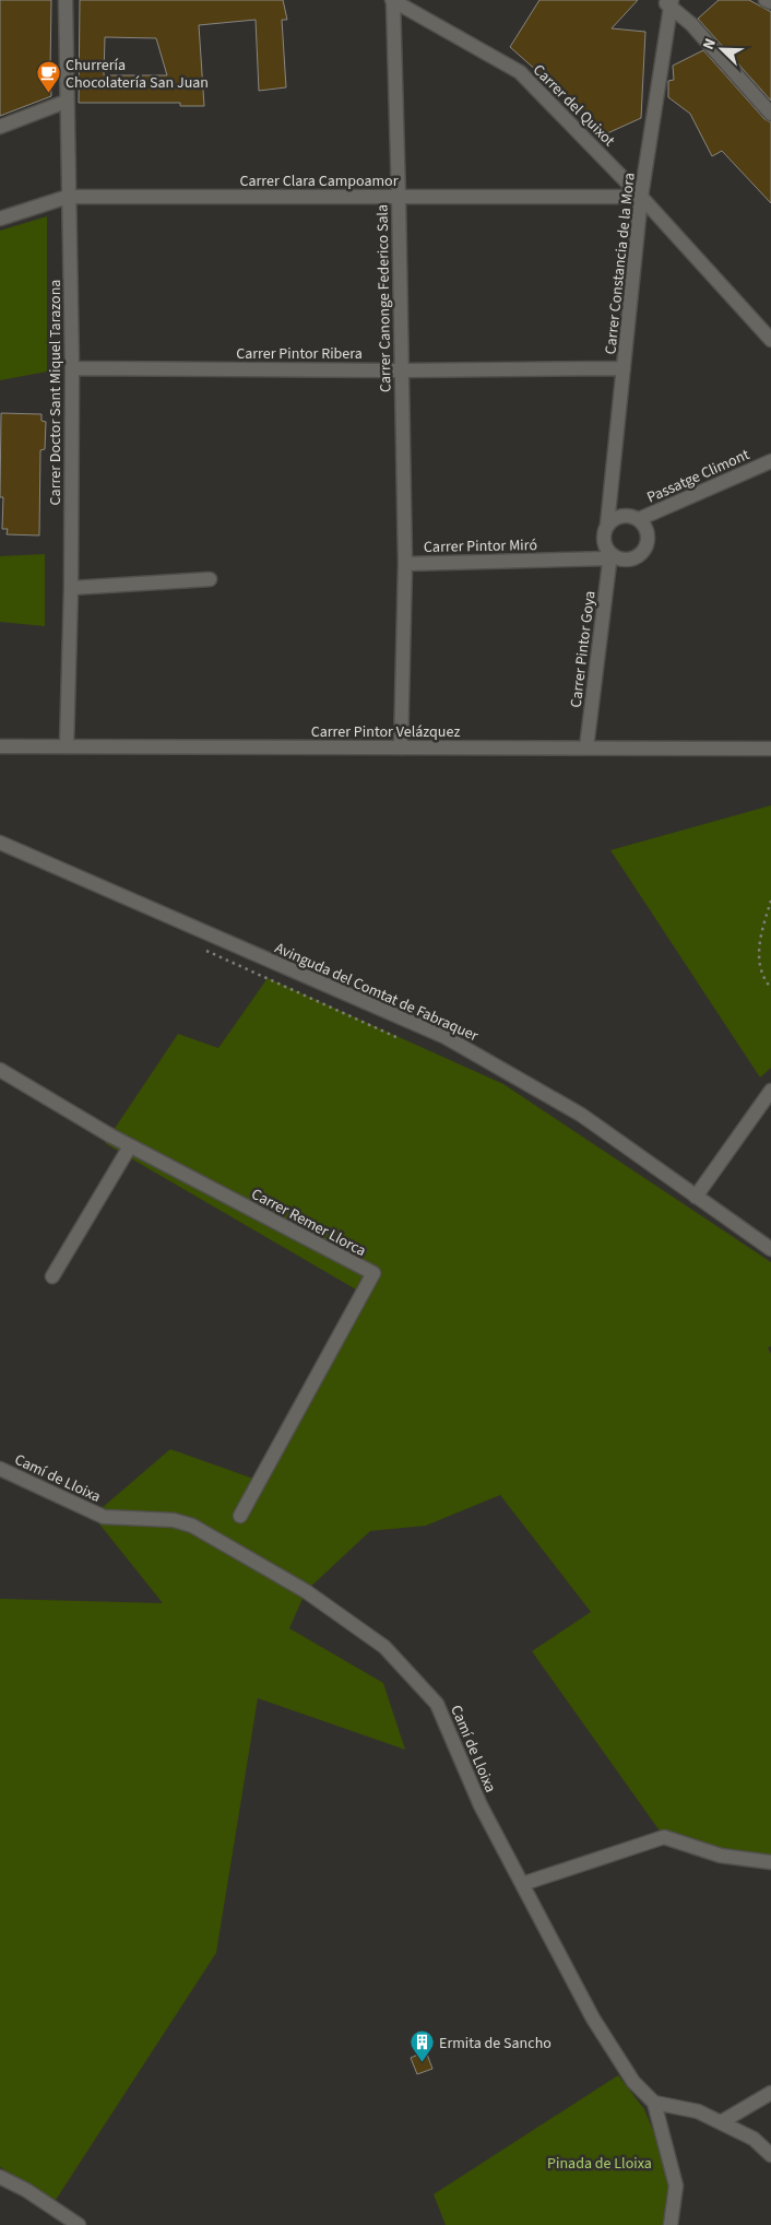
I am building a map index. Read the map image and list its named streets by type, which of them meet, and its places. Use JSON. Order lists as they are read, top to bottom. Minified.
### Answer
{"streets":{"street":["Carrer del Quixot","Carrer Clara Campoamor","Carrer Constancia de la Mora","Carrer Canonge Federico Sala","Carrer Pintor Ribera","Carrer Doctor Sant Miquel Tarazona","Passatge Climont","Carrer Pintor Miró","Carrer Pintor Goya","Carrer Pintor Velázquez","Avinguda del Comtat de Fabraquer","Carrer Remer Llorca","Camí de Lloixa"]},"crossings":[["Carrer del Quixot","Carrer Clara Campoamor"],["Carrer del Quixot","Carrer Constancia de la Mora"],["Carrer del Quixot","Carrer Canonge Federico Sala"],["Carrer Clara Campoamor","Carrer Constancia de la Mora"],["Carrer Clara Campoamor","Carrer Canonge Federico Sala"],["Carrer Clara Campoamor","Carrer Doctor Sant Miquel Tarazona"],["Carrer Constancia de la Mora","Carrer Pintor Ribera"],["Carrer Constancia de la Mora","Passatge Climont"],["Carrer Constancia de la Mora","Carrer Pintor Miró"],["Carrer Constancia de la Mora","Carrer Pintor Goya"],["Carrer Canonge Federico Sala","Carrer Pintor Ribera"],["Carrer Canonge Federico Sala","Carrer Pintor Miró"],["Carrer Pintor Ribera","Carrer Doctor Sant Miquel Tarazona"],["Carrer Doctor Sant Miquel Tarazona","Carrer Pintor Velázquez"],["Passatge Climont","Carrer Pintor Miró"],["Passatge Climont","Carrer Pintor Goya"],["Carrer Pintor Miró","Carrer Pintor Goya"],["Carrer Pintor Miró","Carrer Pintor Velázquez"],["Carrer Pintor Goya","Carrer Pintor Velázquez"]],"parks":["Pinada de Lloixa"],"places":{"cafe":["Churrería Chocolatería San Juan"],"building":["Ermita de Sancho"]},"north":"top left"}
